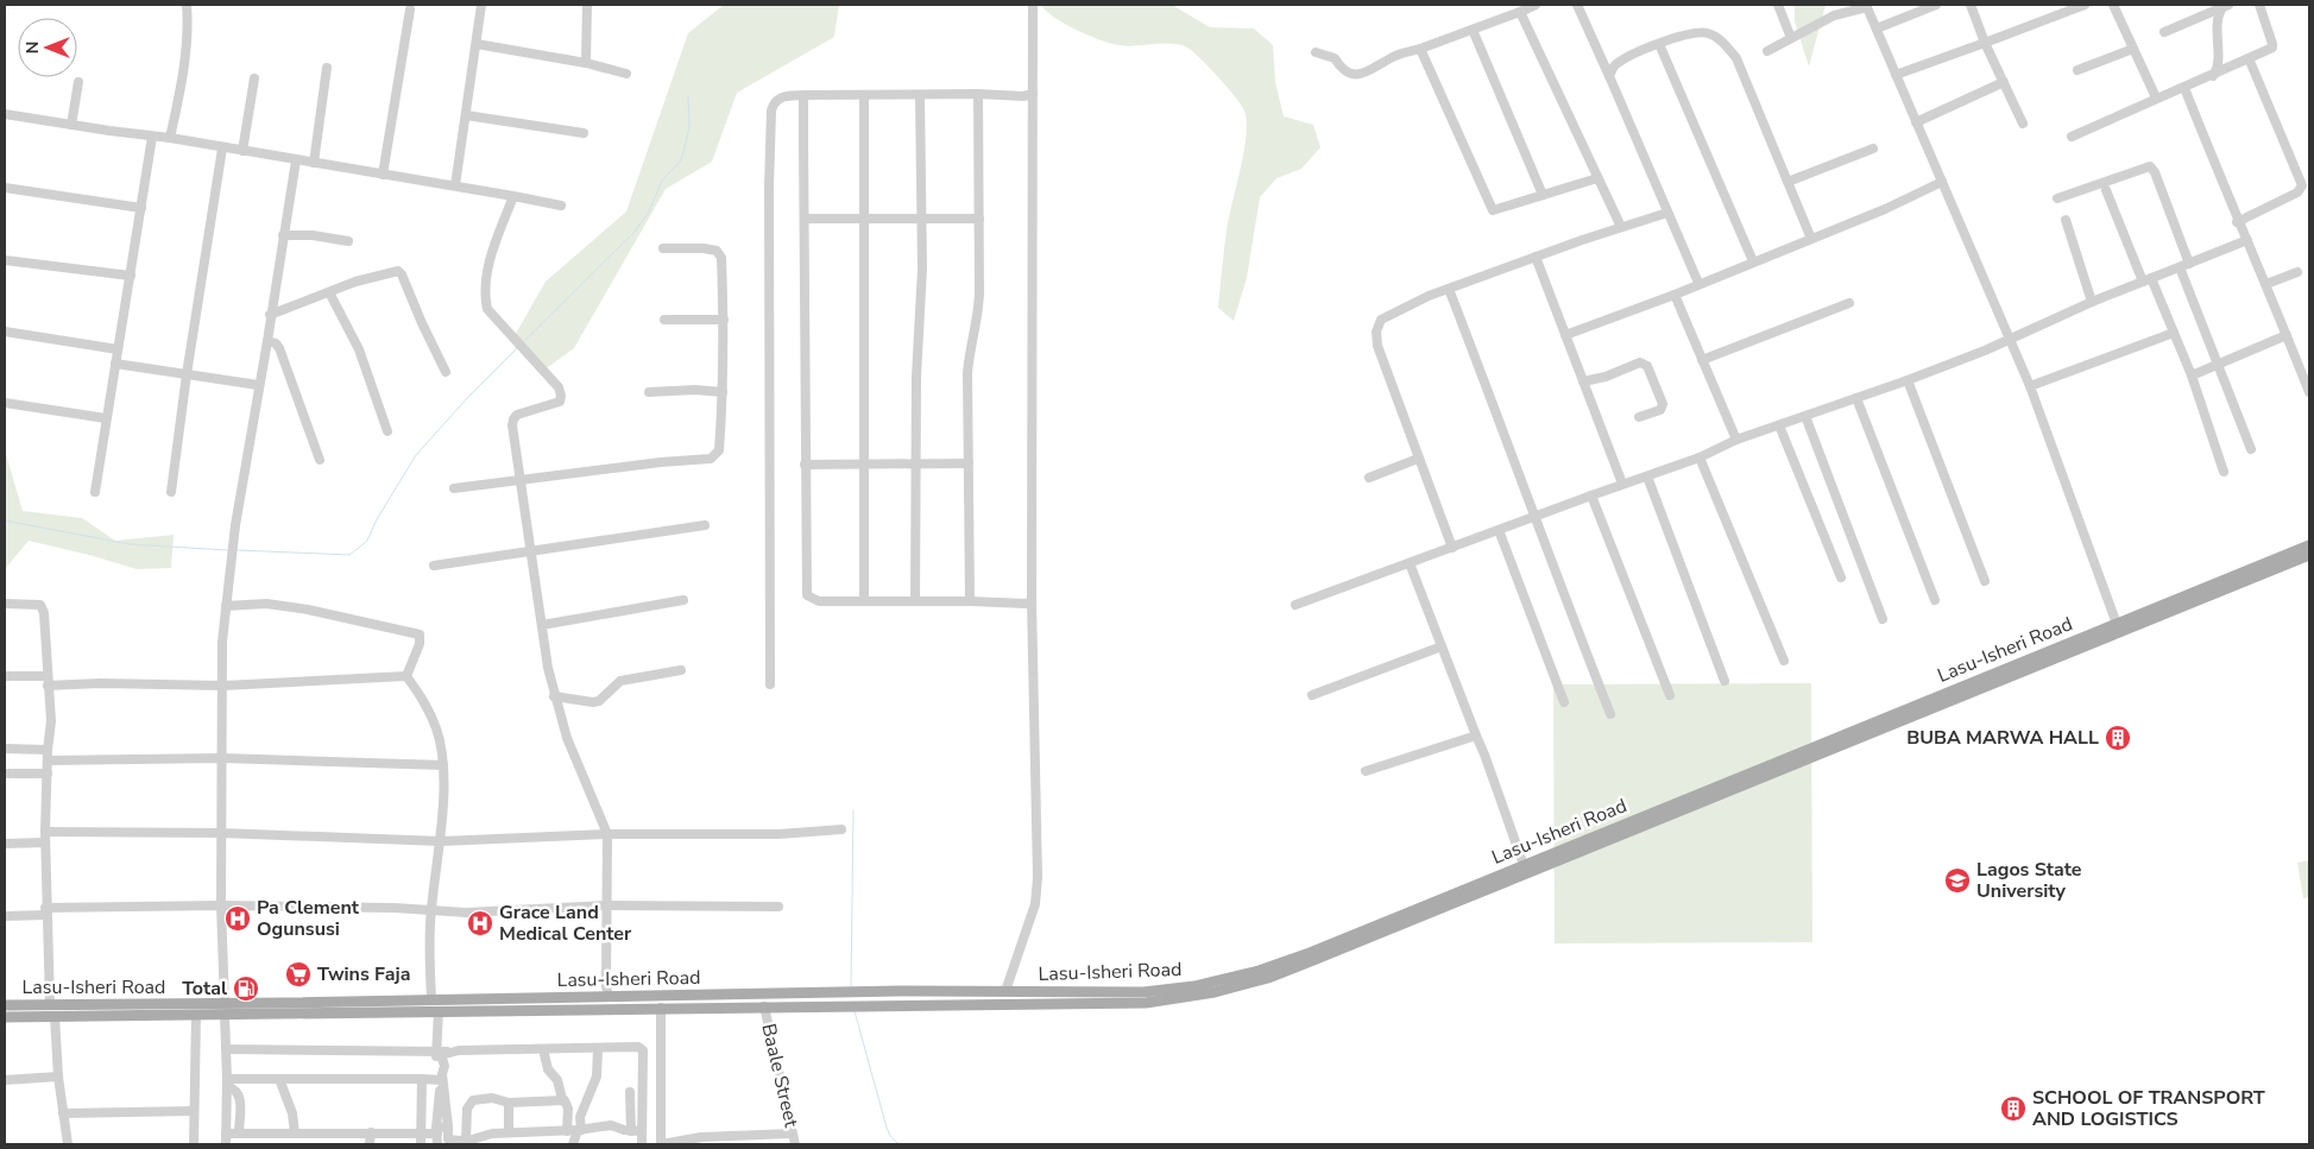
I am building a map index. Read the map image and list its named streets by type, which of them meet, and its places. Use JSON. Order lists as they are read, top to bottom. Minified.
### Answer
{"streets":{"main road":["Lasu-Isheri Road"],"street":["Baale Street"]},"crossings":[["Lasu-Isheri Road","Baale Street"]],"places":{"building":["BUBA MARWA HALL","SCHOOL OF TRANSPORT AND LOGISTICS"],"school or university":["Lagos State University"],"hospital":["Pa Clement Ogunsusi","Grace Land Medical Center"],"supermarket":["Twins Faja"],"fuel station":["Total"]},"north":"left"}
